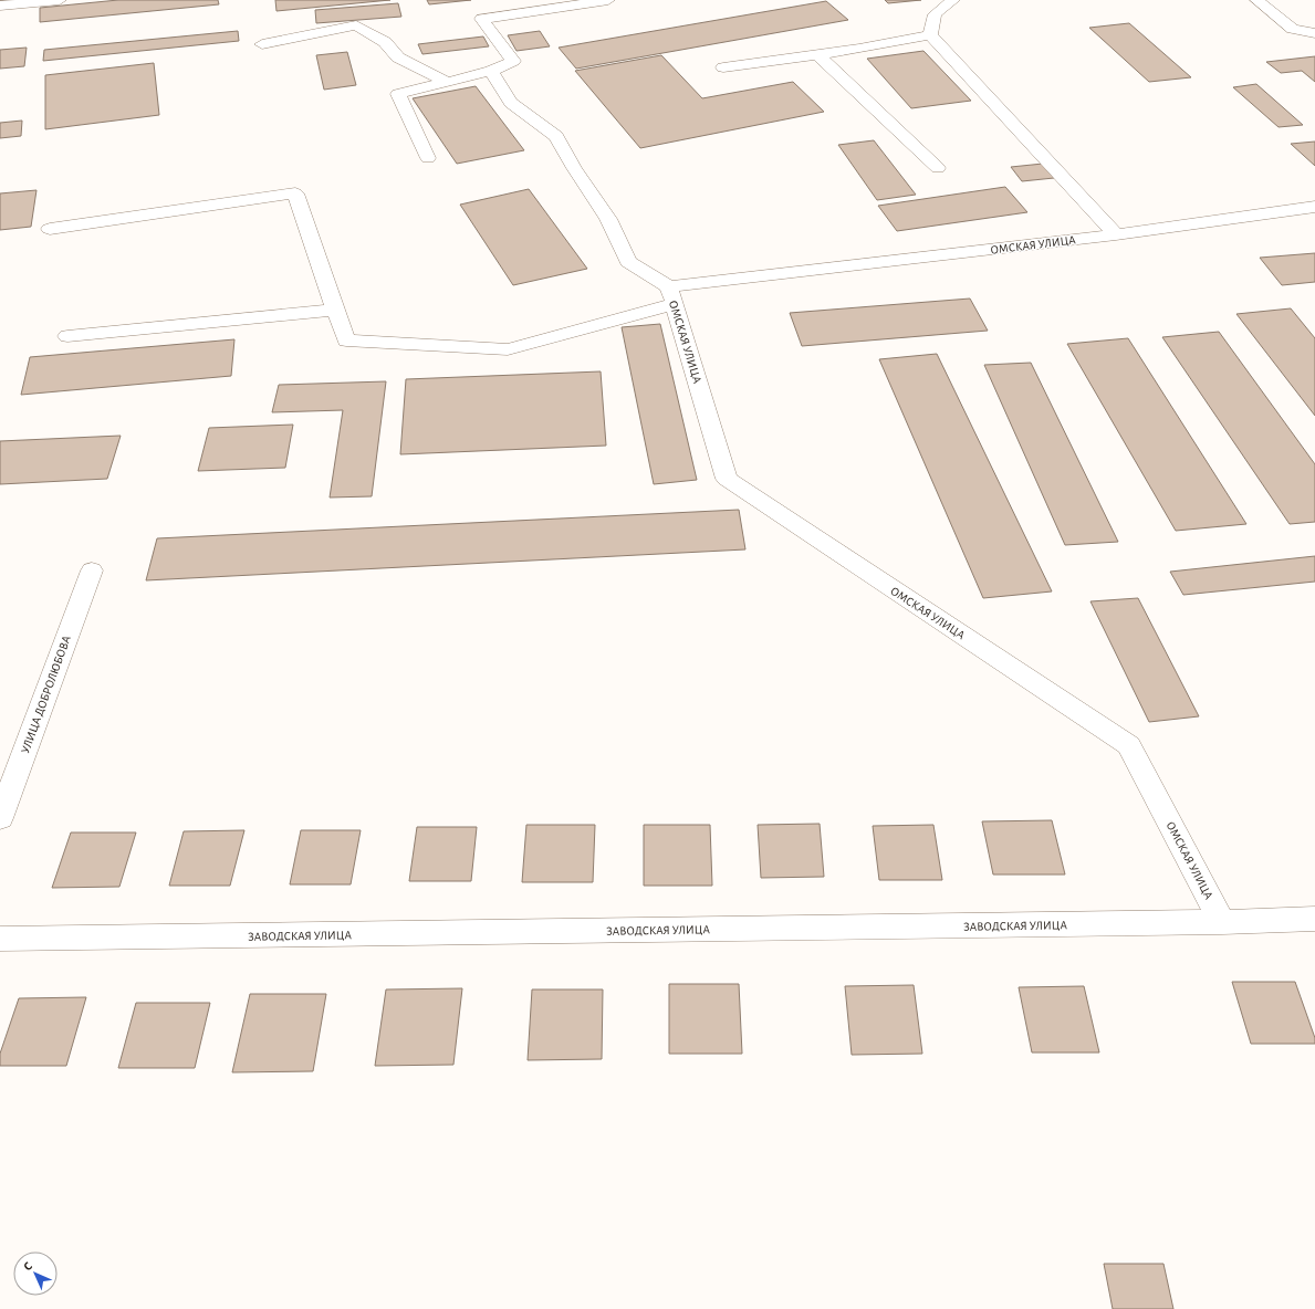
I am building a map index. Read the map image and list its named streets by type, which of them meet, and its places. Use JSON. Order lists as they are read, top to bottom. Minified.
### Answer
{"streets":{"street":["ОМСКАЯ УЛИЦА","УЛИЦА ДОБРОЛЮБОВА","ЗАВОДСКАЯ УЛИЦА"]},"crossings":[["ОМСКАЯ УЛИЦА","ЗАВОДСКАЯ УЛИЦА"]],"north":"top left"}
